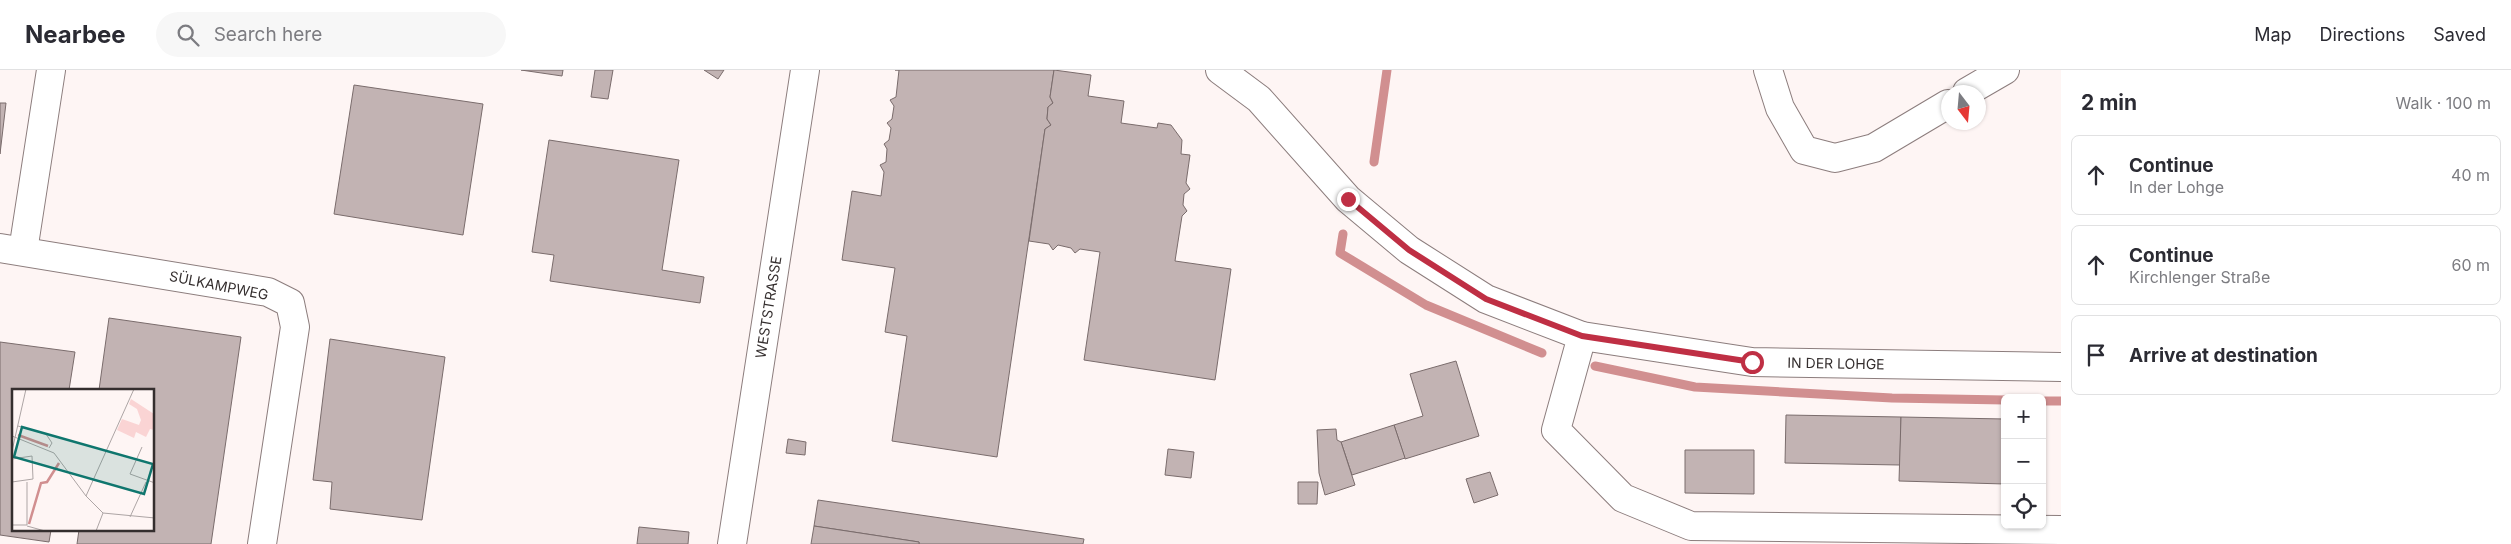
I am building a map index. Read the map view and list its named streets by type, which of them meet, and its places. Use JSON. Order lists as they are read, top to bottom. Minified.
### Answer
{"streets":{"street":["SÜLKAMPWEG","WESTSTRASSE","IN DER LOHGE"]},"north":"bottom","page":{"header":"Nearbee","search":"Search here","nav":["Map","Directions","Saved"],"heading":["2 min","Walk · 100 m"],"list":[["Continue","In der Lohge","40 m"],["Continue","Kirchlenger Straße","60 m"],"Arrive at destination"],"map_buttons":["+","−"]}}
